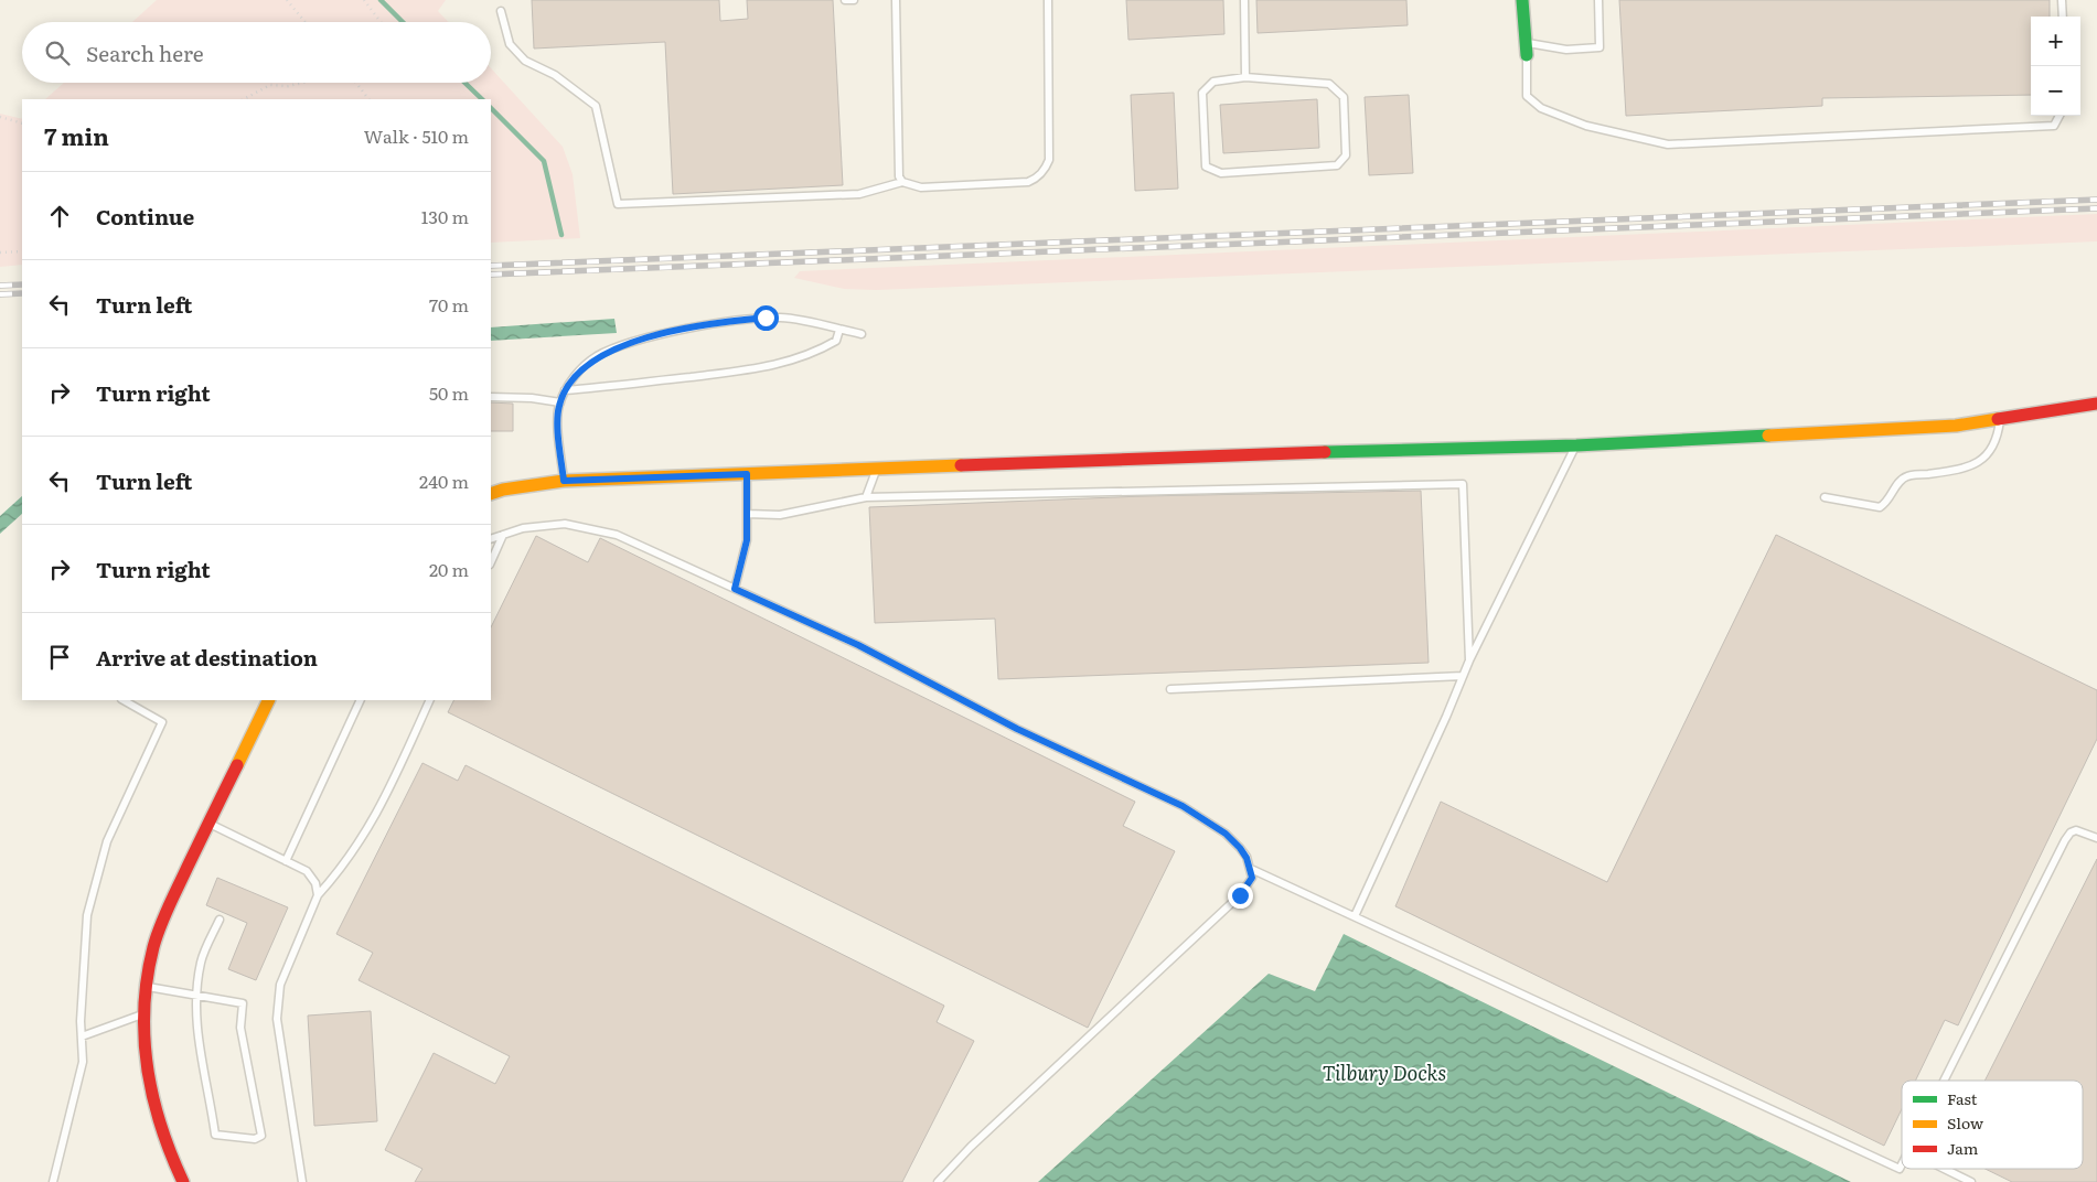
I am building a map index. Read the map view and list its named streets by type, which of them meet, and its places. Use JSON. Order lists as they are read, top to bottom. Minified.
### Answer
{"water":["Tilbury Docks"],"legend":["Fast","Slow","Jam"],"page":{"map_buttons":["+","−"],"search":"Search here","heading":["7 min","Walk · 510 m"],"list":[["Continue","130 m"],["Turn left","70 m"],["Turn right","50 m"],["Turn left","240 m"],["Turn right","20 m"],"Arrive at destination"]}}
